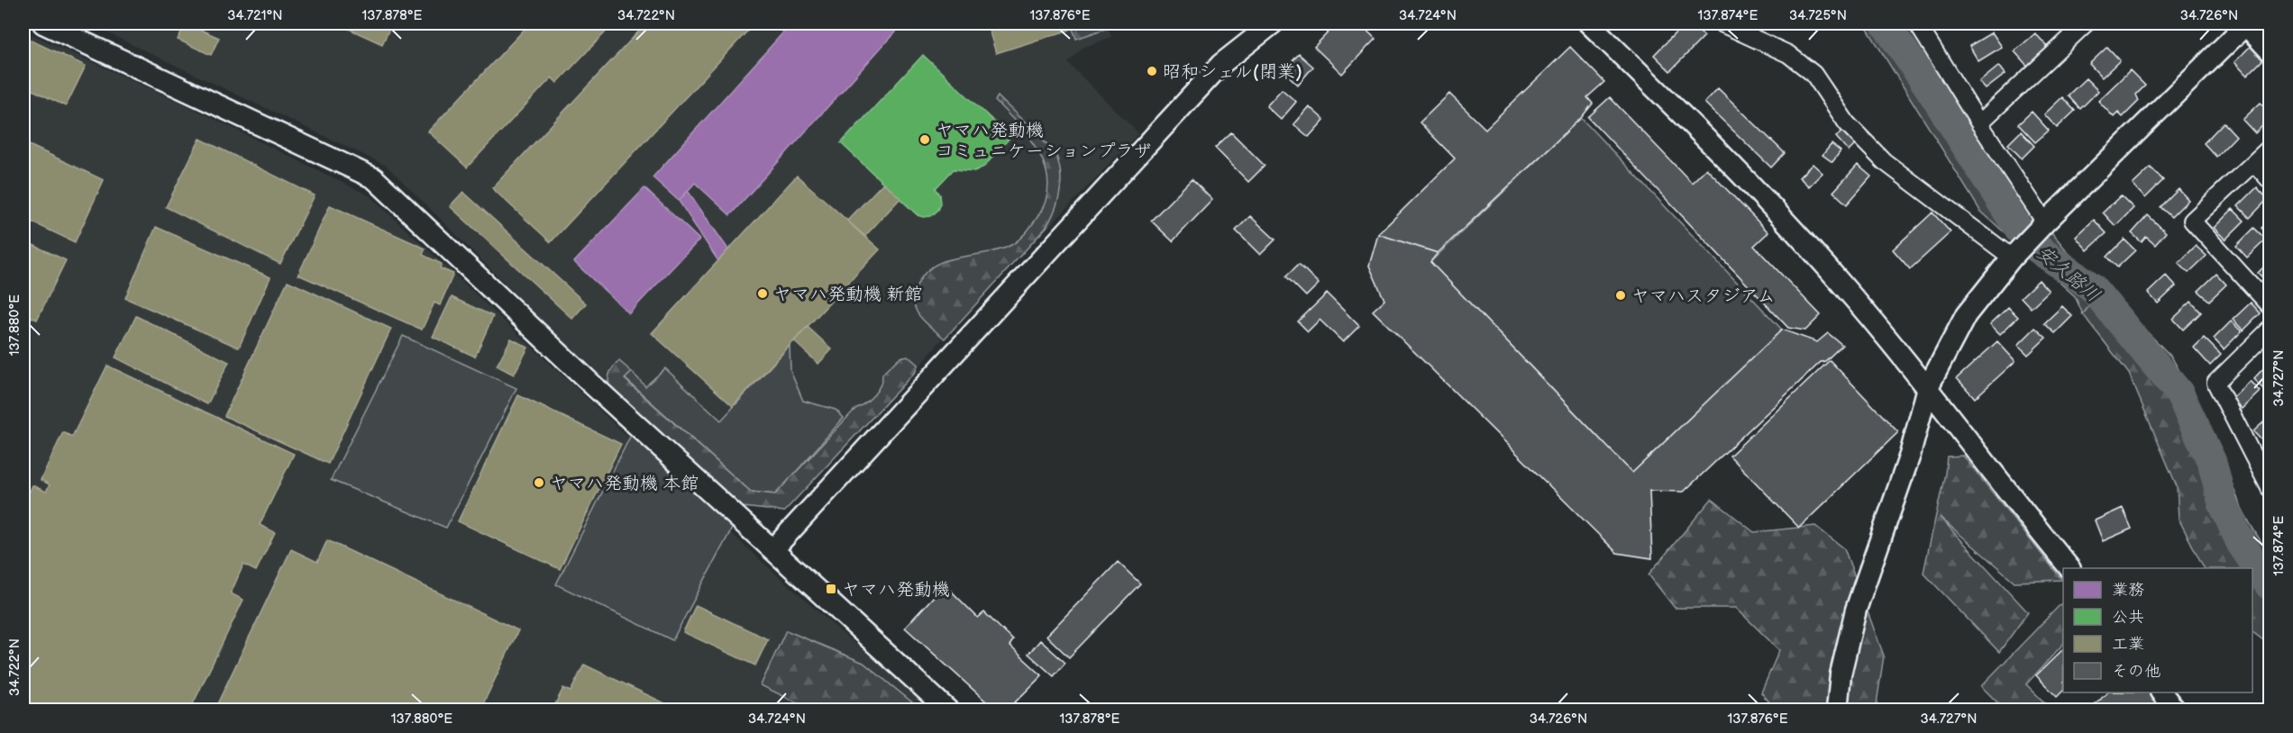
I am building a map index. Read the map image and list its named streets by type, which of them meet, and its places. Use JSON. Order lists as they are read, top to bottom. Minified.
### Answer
{"water":["安久路川"],"places":{"other":["昭和シェル(閉業)","ヤマハ発動機 コミュニケーションプラザ","ヤマハ発動機 新館","ヤマハスタジアム","ヤマハ発動機 本館"],"transit":["ヤマハ発動機"]},"legend":["業務","公共","工業","その他"],"coordinates":["34.721°N","137.878°E","34.722°N","137.876°E","34.724°N","137.874°E","34.725°N","34.726°N","137.880°E","34.727°N"]}
